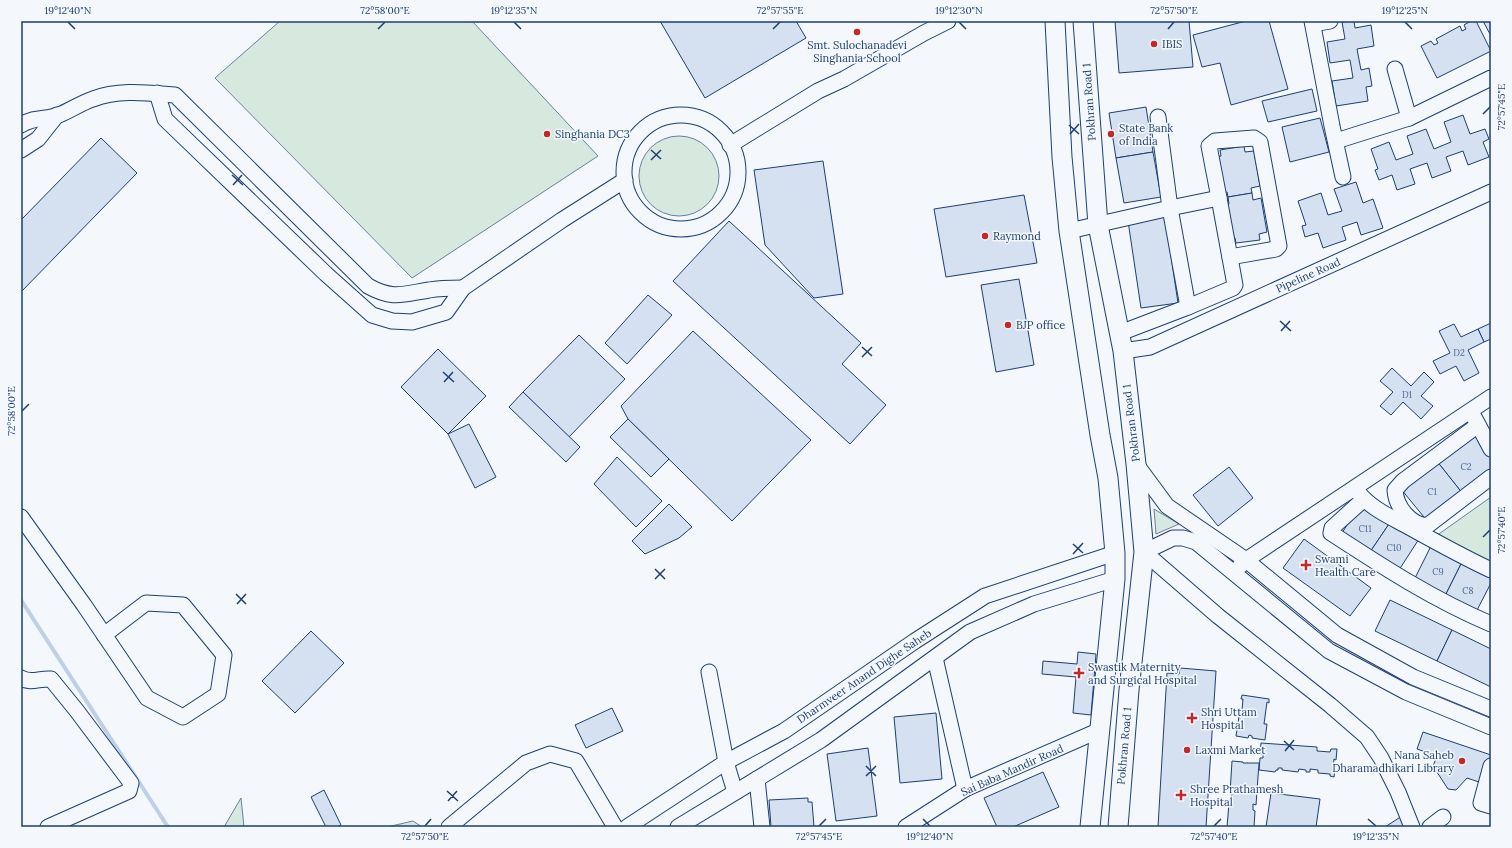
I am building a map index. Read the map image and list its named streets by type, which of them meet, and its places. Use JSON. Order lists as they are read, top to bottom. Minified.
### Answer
{"streets":{"main road":["Pokhran Road 1"],"street":["Pipeline Road","Dharmveer Anand Dighe Saheb","Sai Baba Mandir Road"]},"crossings":[["Pokhran Road 1","Pipeline Road"]],"places":{"other":["Smt. Sulochanadevi Singhania School","IBIS","Singhania DC3","State Bank of India","Raymond","BJP office","Laxmi Market","Nana Saheb Dharamadhikari Library"],"health":["Swami Health Care","Swastik Maternity and Surgical Hospital","Shri Uttam Hospital","Shree Prathamesh Hospital"]},"house_numbers":["D2","D1","C2","C1","C11","C10","C9","C8"],"coordinates":["19°12'40\"N","72°58'00\"E","19°12'35\"N","72°57'55\"E","19°12'30\"N","72°57'50\"E","19°12'25\"N","72°57'45\"E","72°57'40\"E"]}
